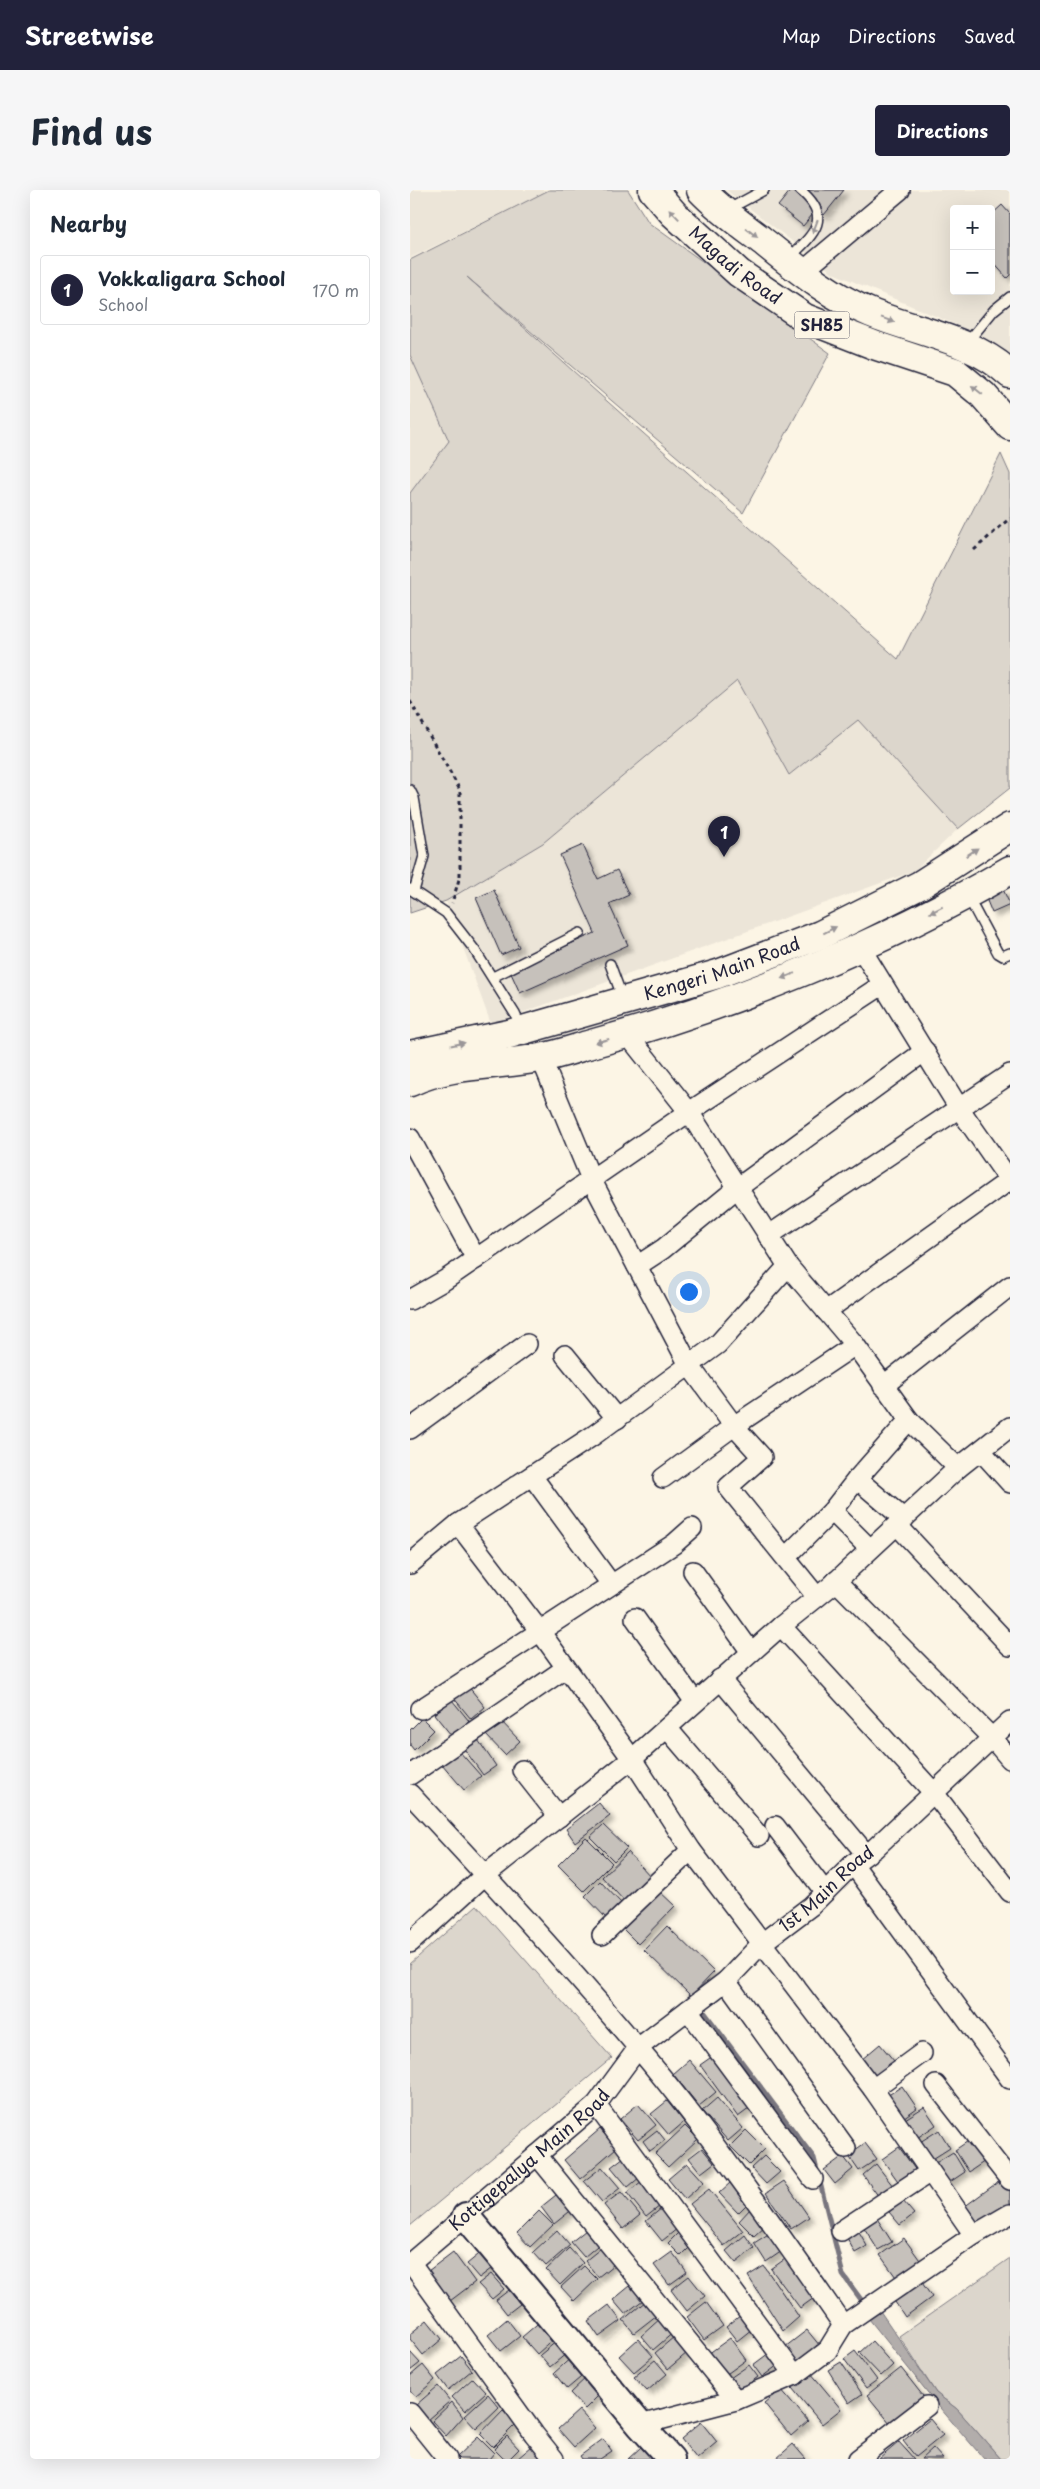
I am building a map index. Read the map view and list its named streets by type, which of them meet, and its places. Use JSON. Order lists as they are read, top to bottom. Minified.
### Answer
{"streets":{"main road":["Magadi Road","SH85","Kengeri Main Road"],"street":["1st Main Road","Kottigepalya Main Road"]},"crossings":[["1st Main Road","Kottigepalya Main Road"]],"page":{"header":"Streetwise","nav":["Map","Directions","Saved"],"title":"Find us","buttons":"Directions","heading":"Nearby","map_buttons":["+","−"],"list":[{"mark":"1","name":"Vokkaligara School","note":"School","value":"170 m"}],"pins":"1"}}
